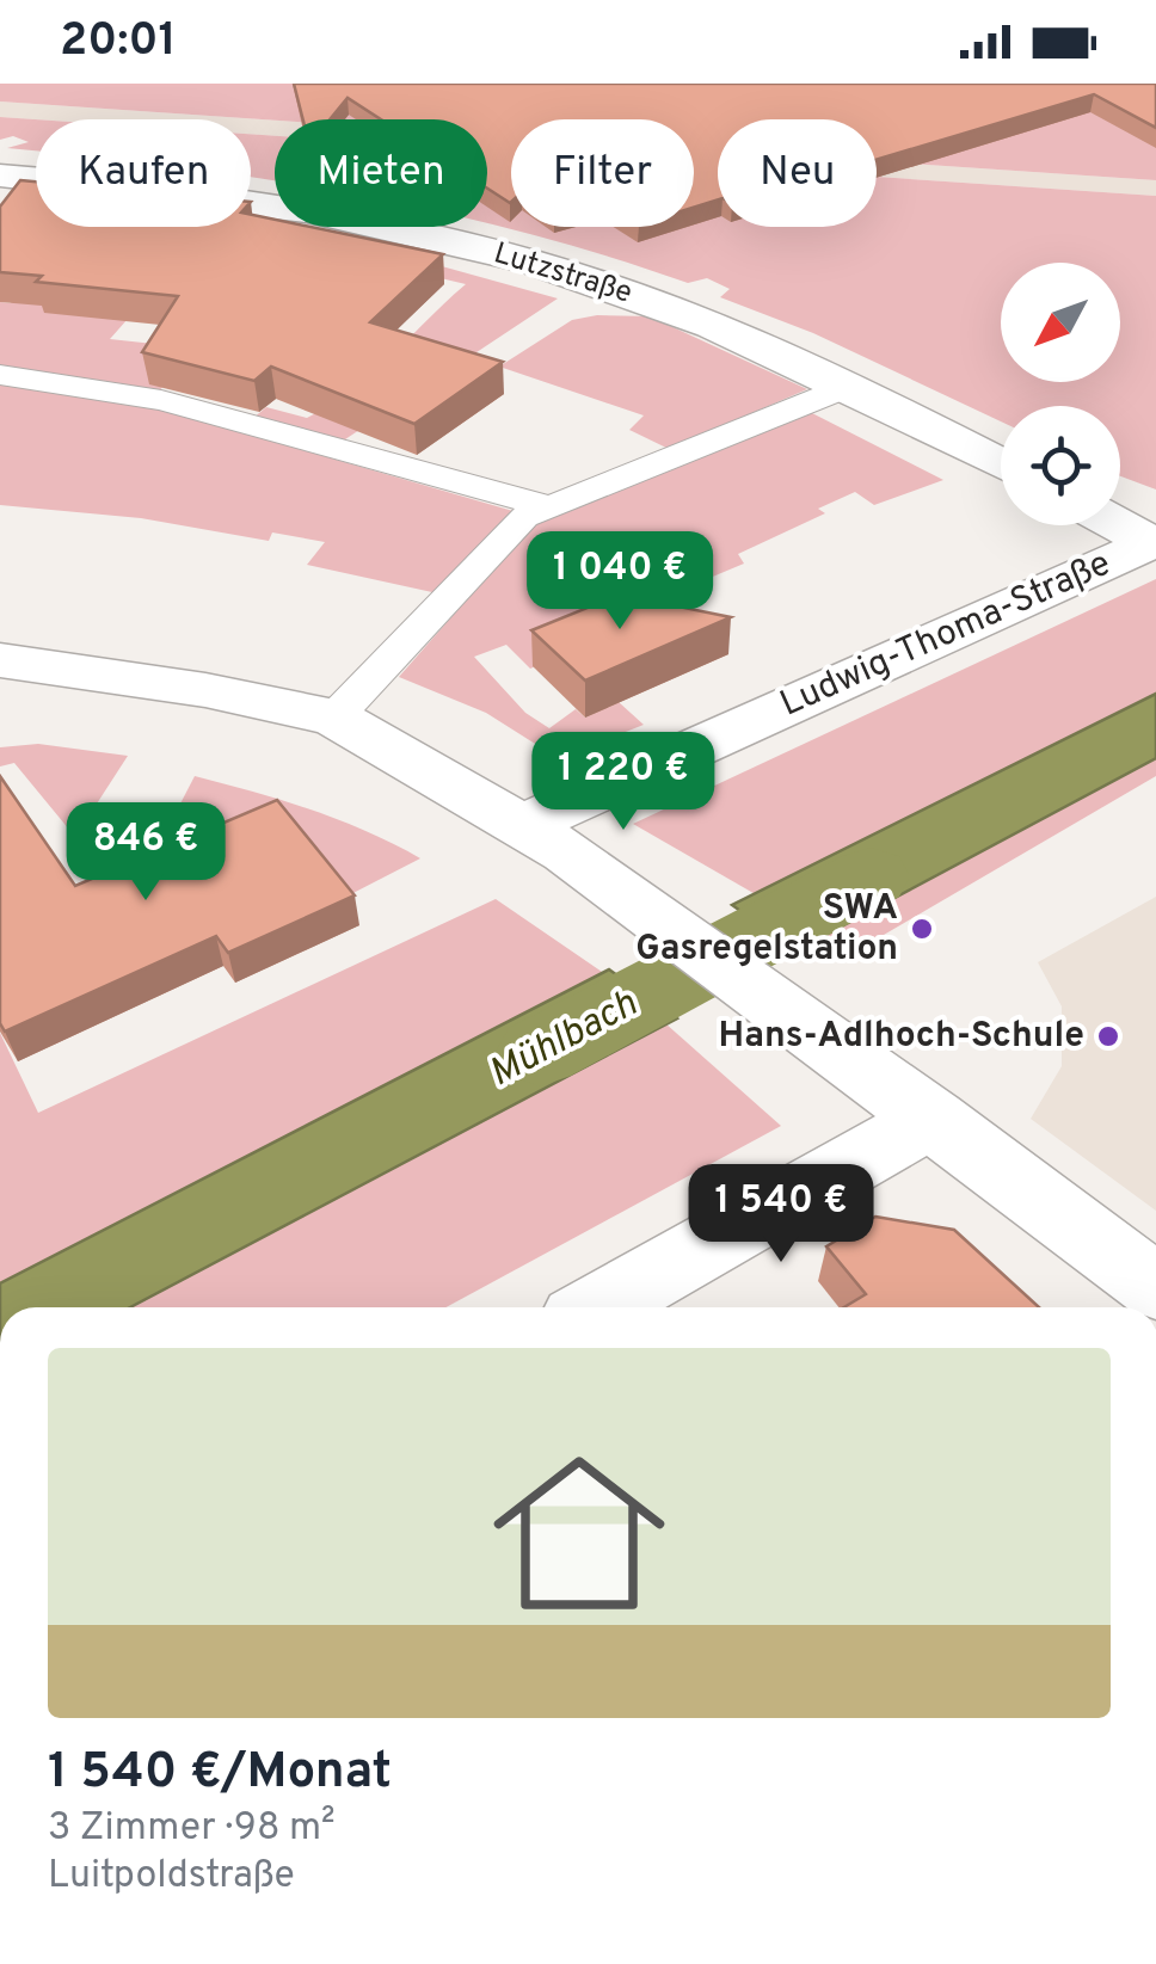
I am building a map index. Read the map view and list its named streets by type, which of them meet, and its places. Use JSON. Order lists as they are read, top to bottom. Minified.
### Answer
{"streets":{"street":["Lutzstraße","Ludwig-Thoma-Straße"]},"water":["Mühlbach"],"places":["SWA Gasregelstation","Hans-Adlhoch-Schule"],"north":"bottom left","page":{"status":"20:01","chip":["Kaufen","Mieten","Filter","Neu"],"price":["1 040 €","1 220 €","846 €","1 540 €"],"list":[{"name":"1 540 €/Monat","note":"3 Zimmer · 98 m² · Luitpoldstraße"}]}}
